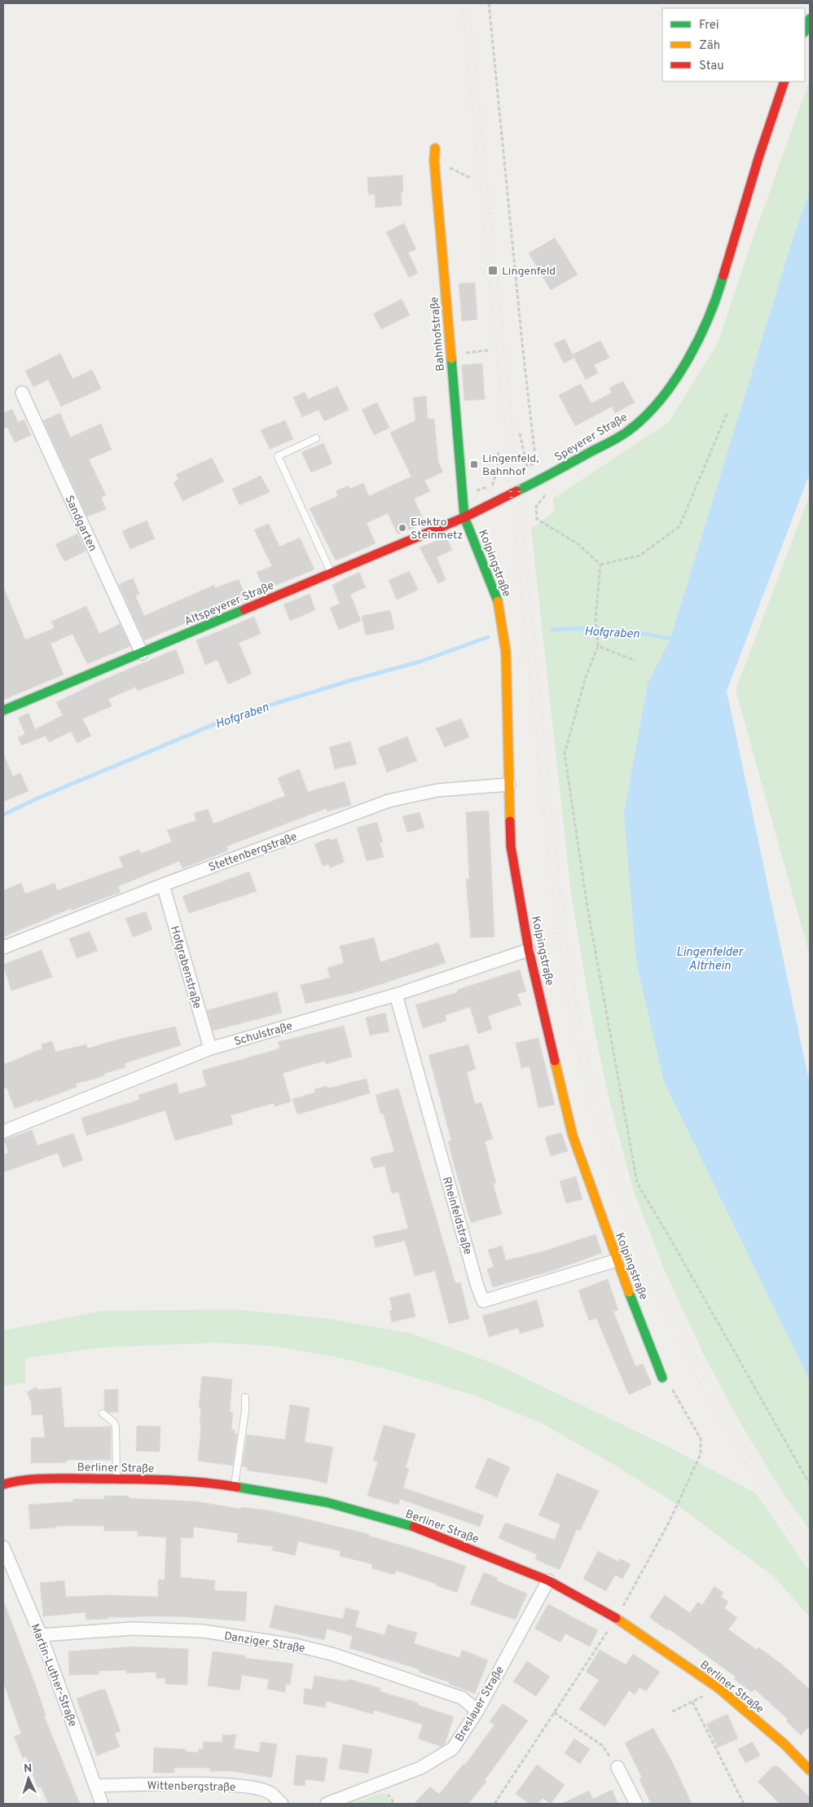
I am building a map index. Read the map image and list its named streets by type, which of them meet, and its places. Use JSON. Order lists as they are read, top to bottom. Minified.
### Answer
{"streets":{"street":["Bahnhofstraße","Speyerer Straße","Sandgarten","Kolpingstraße","Altspeyerer Straße","Stettenbergstraße","Hofgrabenstraße","Schulstraße","Rheinfeldstraße","Berliner Straße","Danziger Straße","Martin-Luther-Straße","Breslauer Straße","Wittenbergstraße"]},"crossings":[["Bahnhofstraße","Speyerer Straße"],["Bahnhofstraße","Kolpingstraße"],["Bahnhofstraße","Altspeyerer Straße"],["Speyerer Straße","Kolpingstraße"],["Speyerer Straße","Altspeyerer Straße"],["Sandgarten","Altspeyerer Straße"],["Kolpingstraße","Altspeyerer Straße"],["Kolpingstraße","Stettenbergstraße"],["Kolpingstraße","Schulstraße"],["Kolpingstraße","Rheinfeldstraße"],["Stettenbergstraße","Hofgrabenstraße"],["Hofgrabenstraße","Schulstraße"],["Schulstraße","Rheinfeldstraße"],["Berliner Straße","Breslauer Straße"],["Danziger Straße","Martin-Luther-Straße"],["Danziger Straße","Breslauer Straße"],["Martin-Luther-Straße","Wittenbergstraße"]],"water":["Hofgraben","Lingenfelder Altrhein"],"places":{"transit":["Lingenfeld","Lingenfeld, Bahnhof"],"other":["Elektro Steinmetz"]},"legend":["Frei","Zäh","Stau"],"north":"top"}
